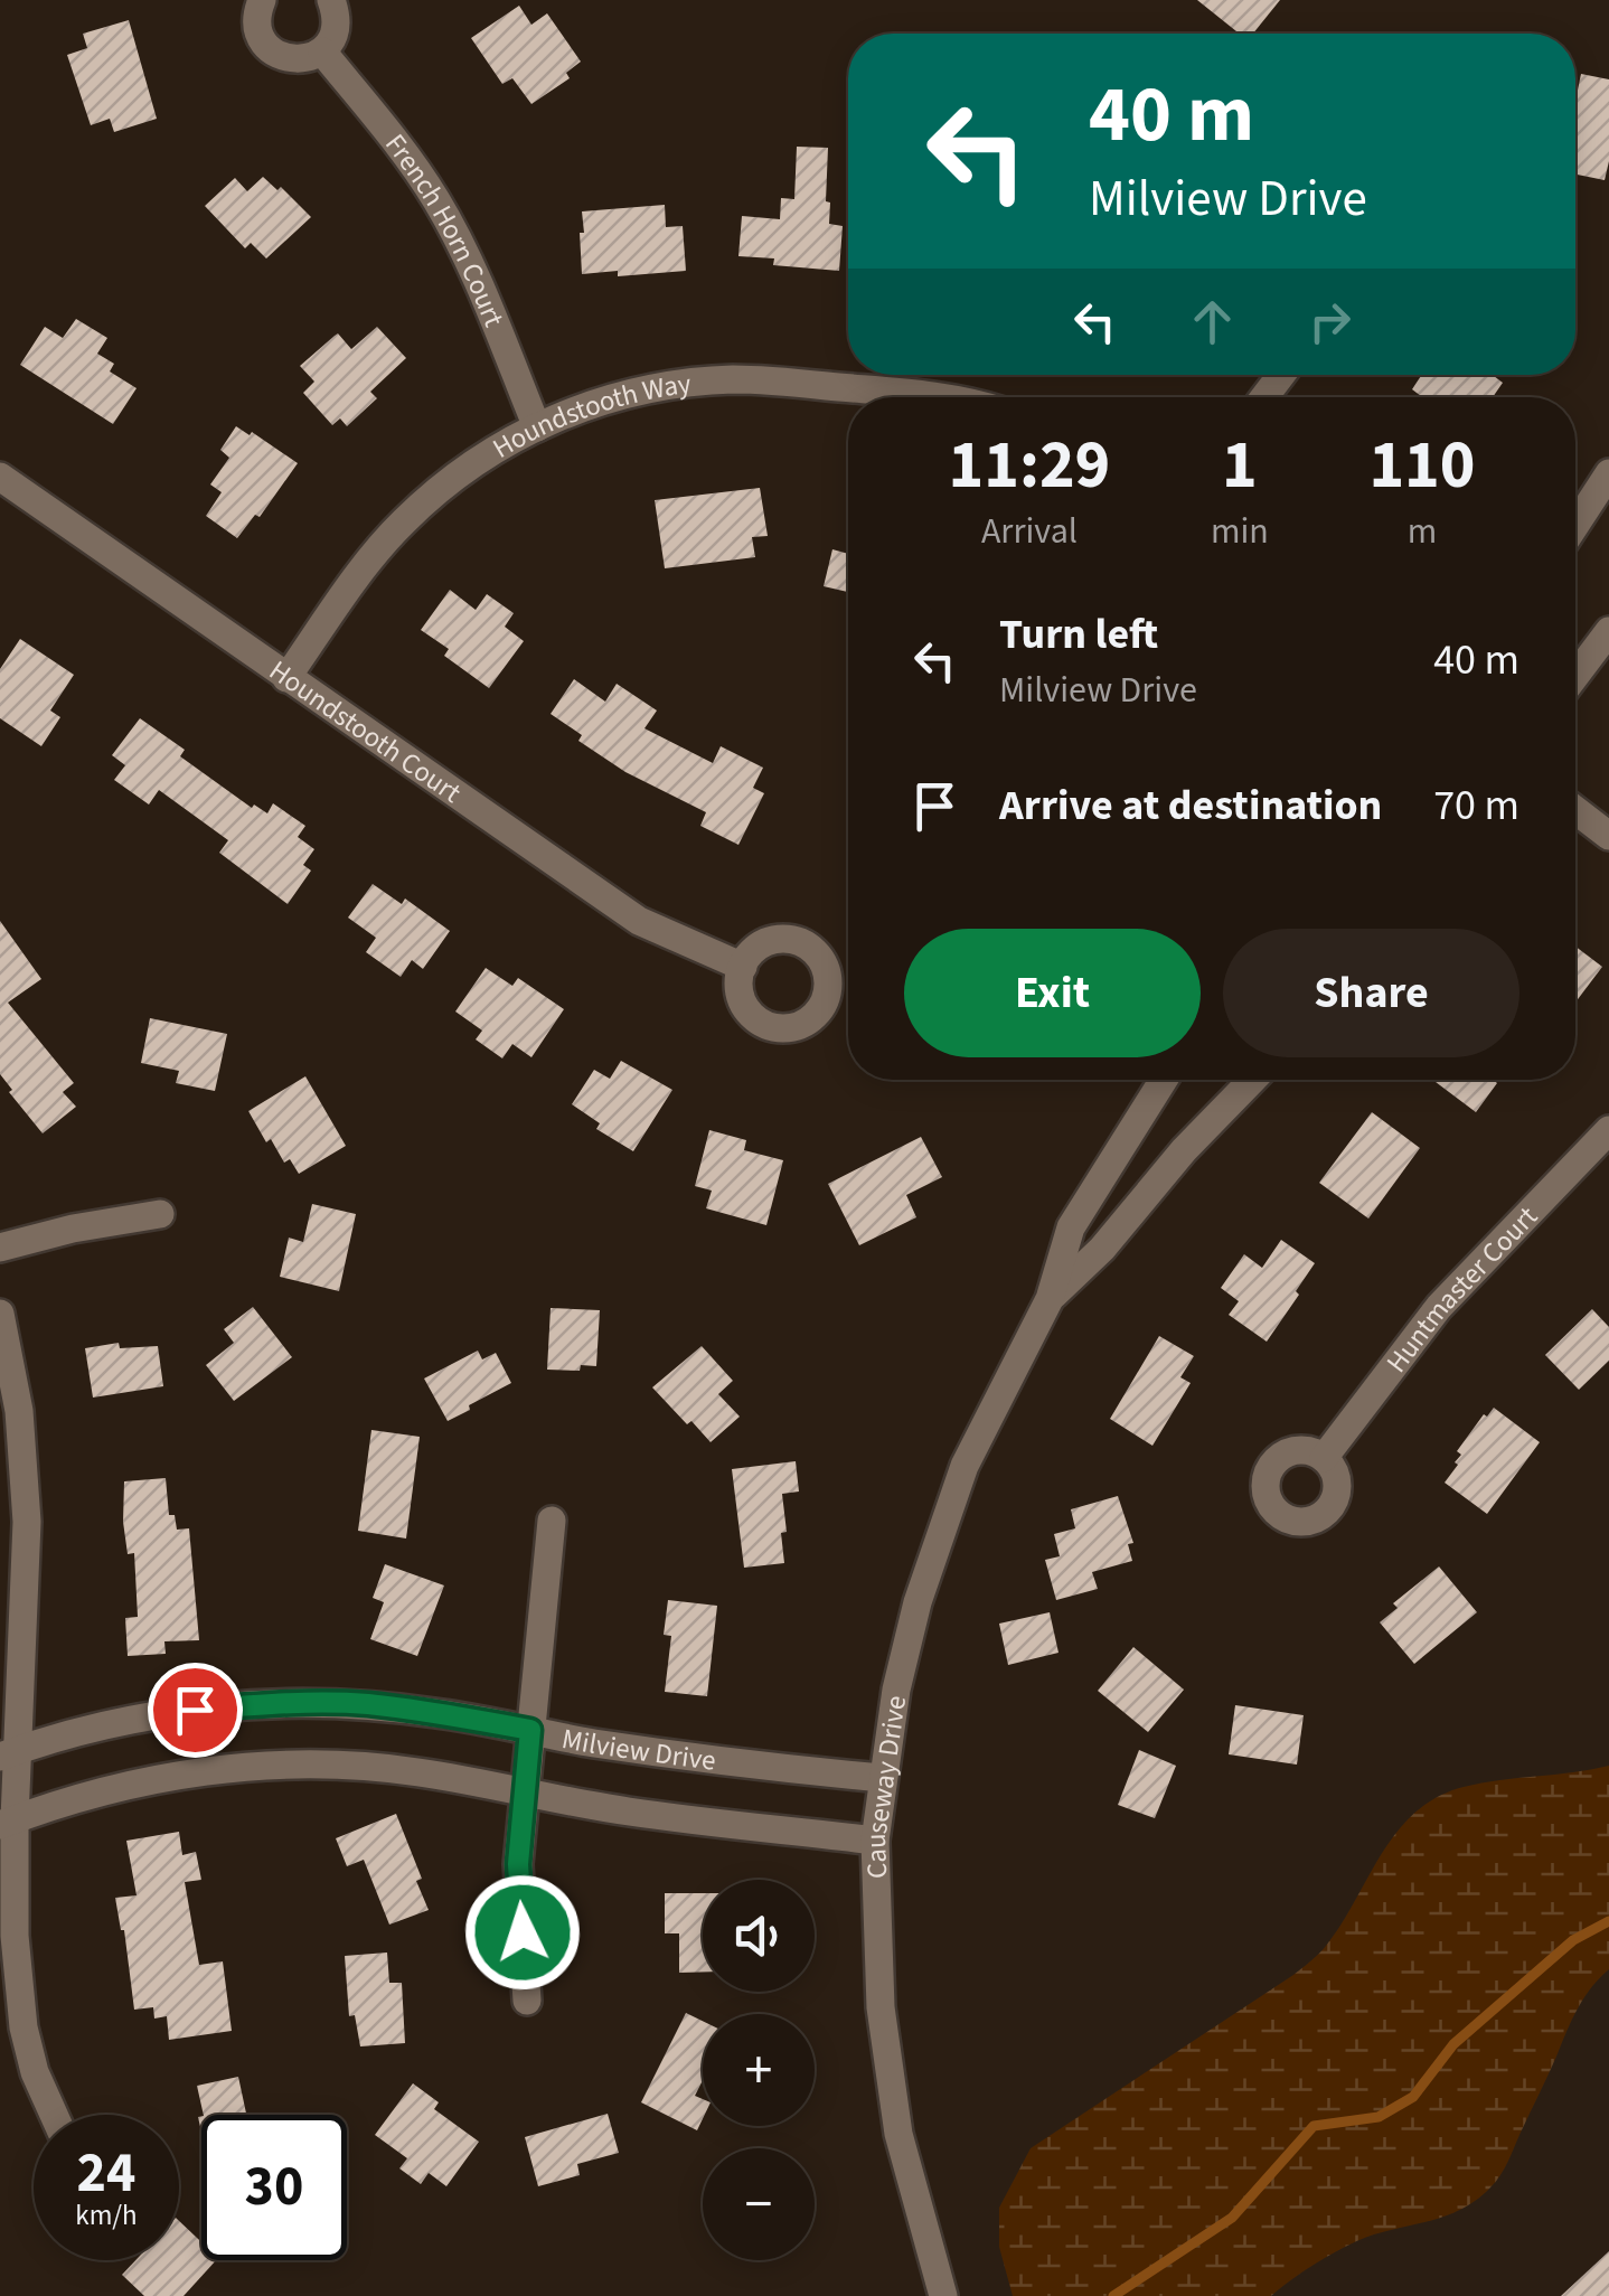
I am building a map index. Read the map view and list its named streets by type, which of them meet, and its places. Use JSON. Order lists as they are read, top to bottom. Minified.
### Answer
{"streets":{"street":["French Horn Court","Houndstooth Way","Houndstooth Court","Huntmaster Court","Milview Drive","Causeway Drive"]},"crossings":[["French Horn Court","Houndstooth Way"],["Houndstooth Way","Houndstooth Court"],["Milview Drive","Causeway Drive"]],"page":{"turn":["40 m","Milview Drive"],"eta":["11:29","Arrival","1","min","110","m"],"list":[{"name":"Turn left","note":"Milview Drive","value":"40 m"},{"name":"Arrive at destination","value":"70 m"}],"buttons":["Exit","Share"],"map_buttons":["+","−"],"speed":"24 km/h","limit":"30"}}
